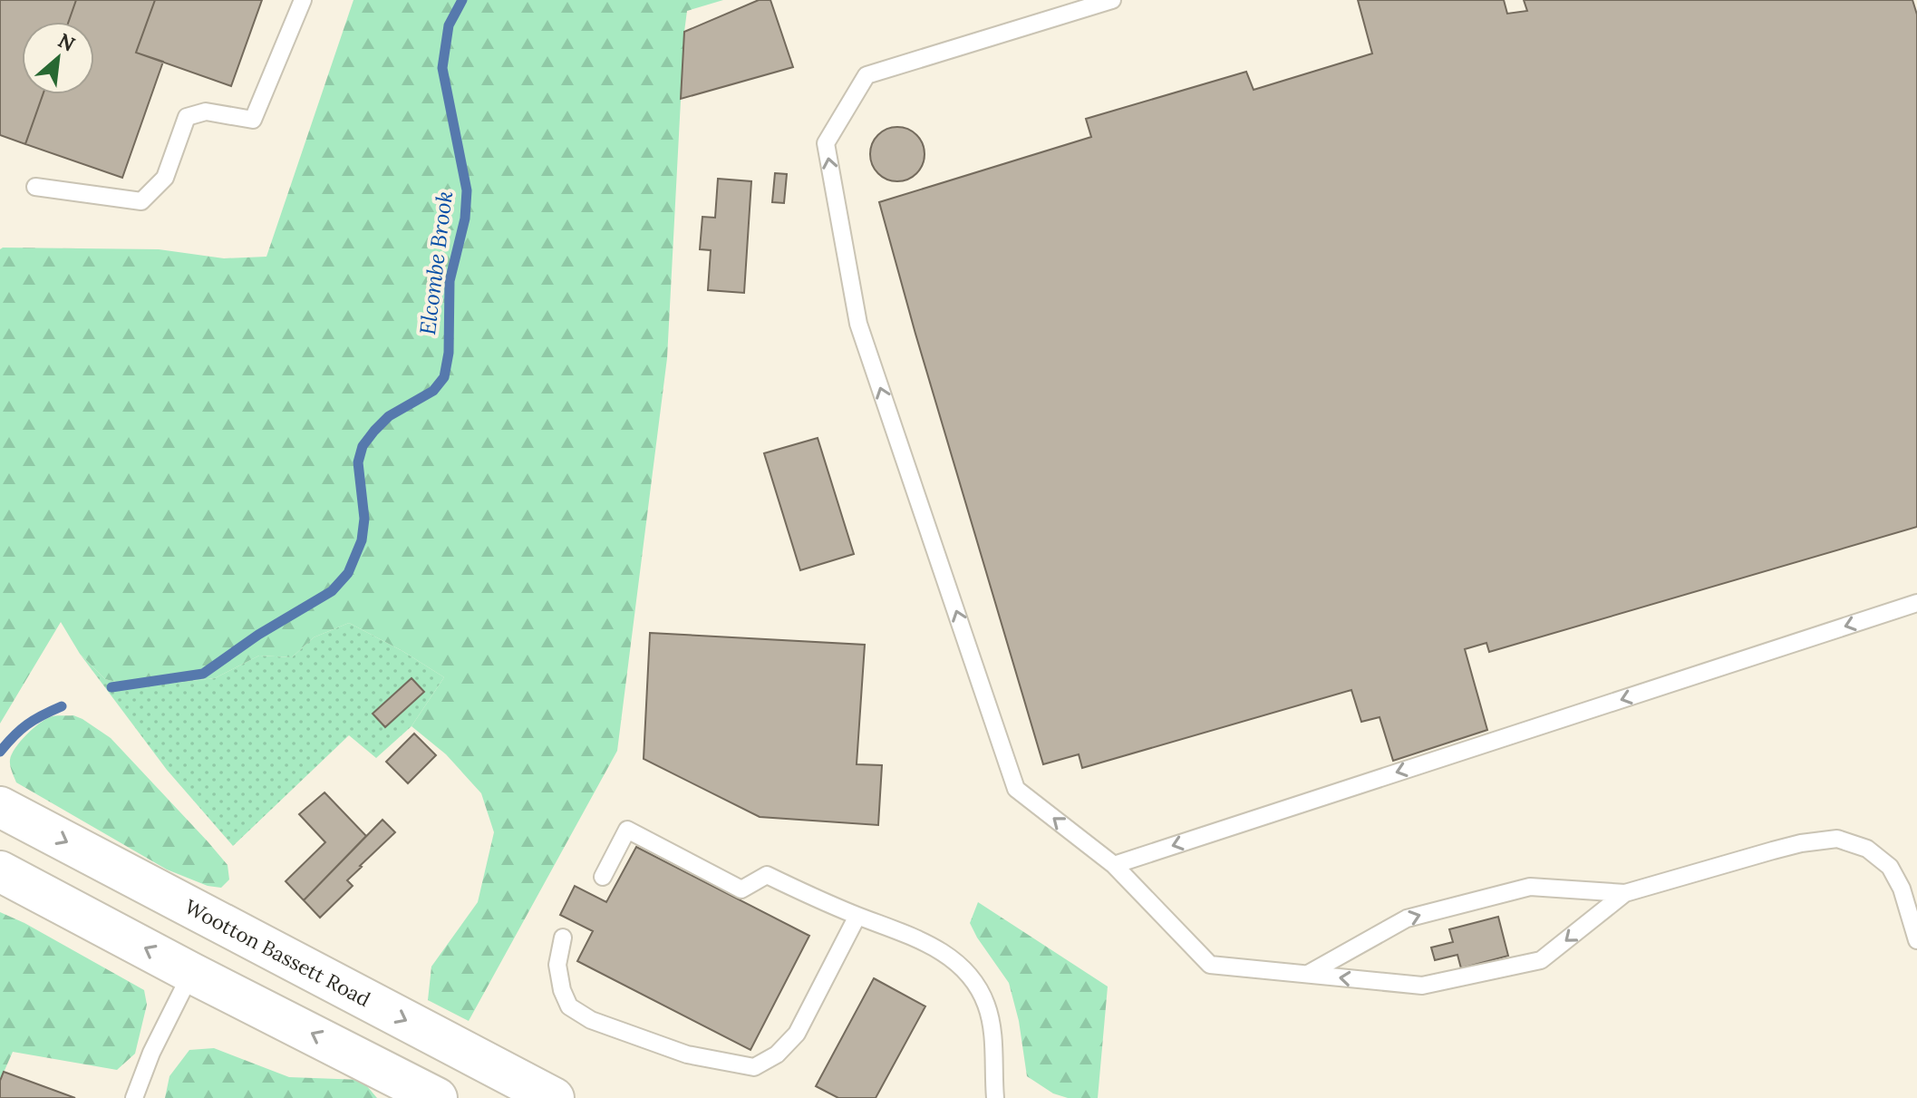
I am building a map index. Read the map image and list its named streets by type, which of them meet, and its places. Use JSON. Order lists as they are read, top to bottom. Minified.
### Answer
{"streets":{"main road":["Wootton Bassett Road"]},"water":["Elcombe Brook"],"north":"top right"}
